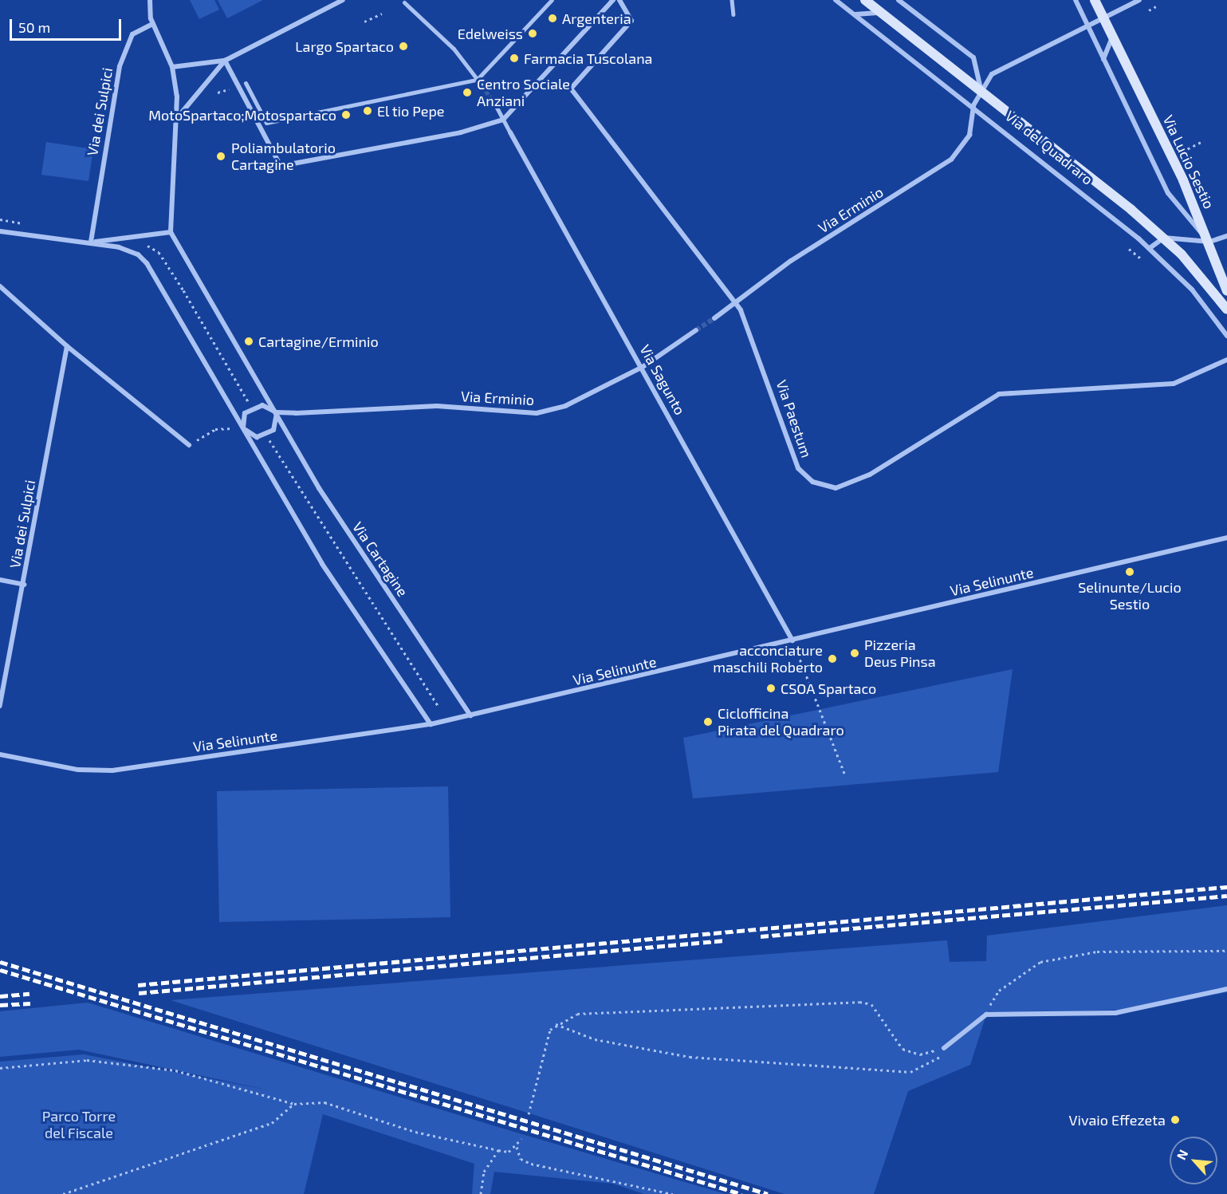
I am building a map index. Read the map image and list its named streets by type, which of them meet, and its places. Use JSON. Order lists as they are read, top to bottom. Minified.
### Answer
{"streets":{"main road":["Via del Quadraro","Via Lucio Sestio"],"street":["Via dei Sulpici","Via Erminio","Via Sagunto","Via Paestum","Via Cartagine","Via Selinunte"]},"crossings":[["Via del Quadraro","Via Erminio"],["Via Erminio","Via Sagunto"],["Via Erminio","Via Paestum"],["Via Erminio","Via Cartagine"],["Via Sagunto","Via Selinunte"],["Via Cartagine","Via Selinunte"]],"parks":["Parco Torre del Fiscale"],"places":["Argenteria","Edelweiss","Largo Spartaco","Farmacia Tuscolana","Centro Sociale Anziani","El tio Pepe","MotoSpartaco;Motospartaco","Poliambulatorio Cartagine","Cartagine/Erminio","Selinunte/Lucio Sestio","Pizzeria Deus Pinsa","acconciature maschili Roberto","CSOA Spartaco","Ciclofficina Pirata del Quadraro","Vivaio Effezeta"],"scale_bar":"50 m","north":"top left"}
